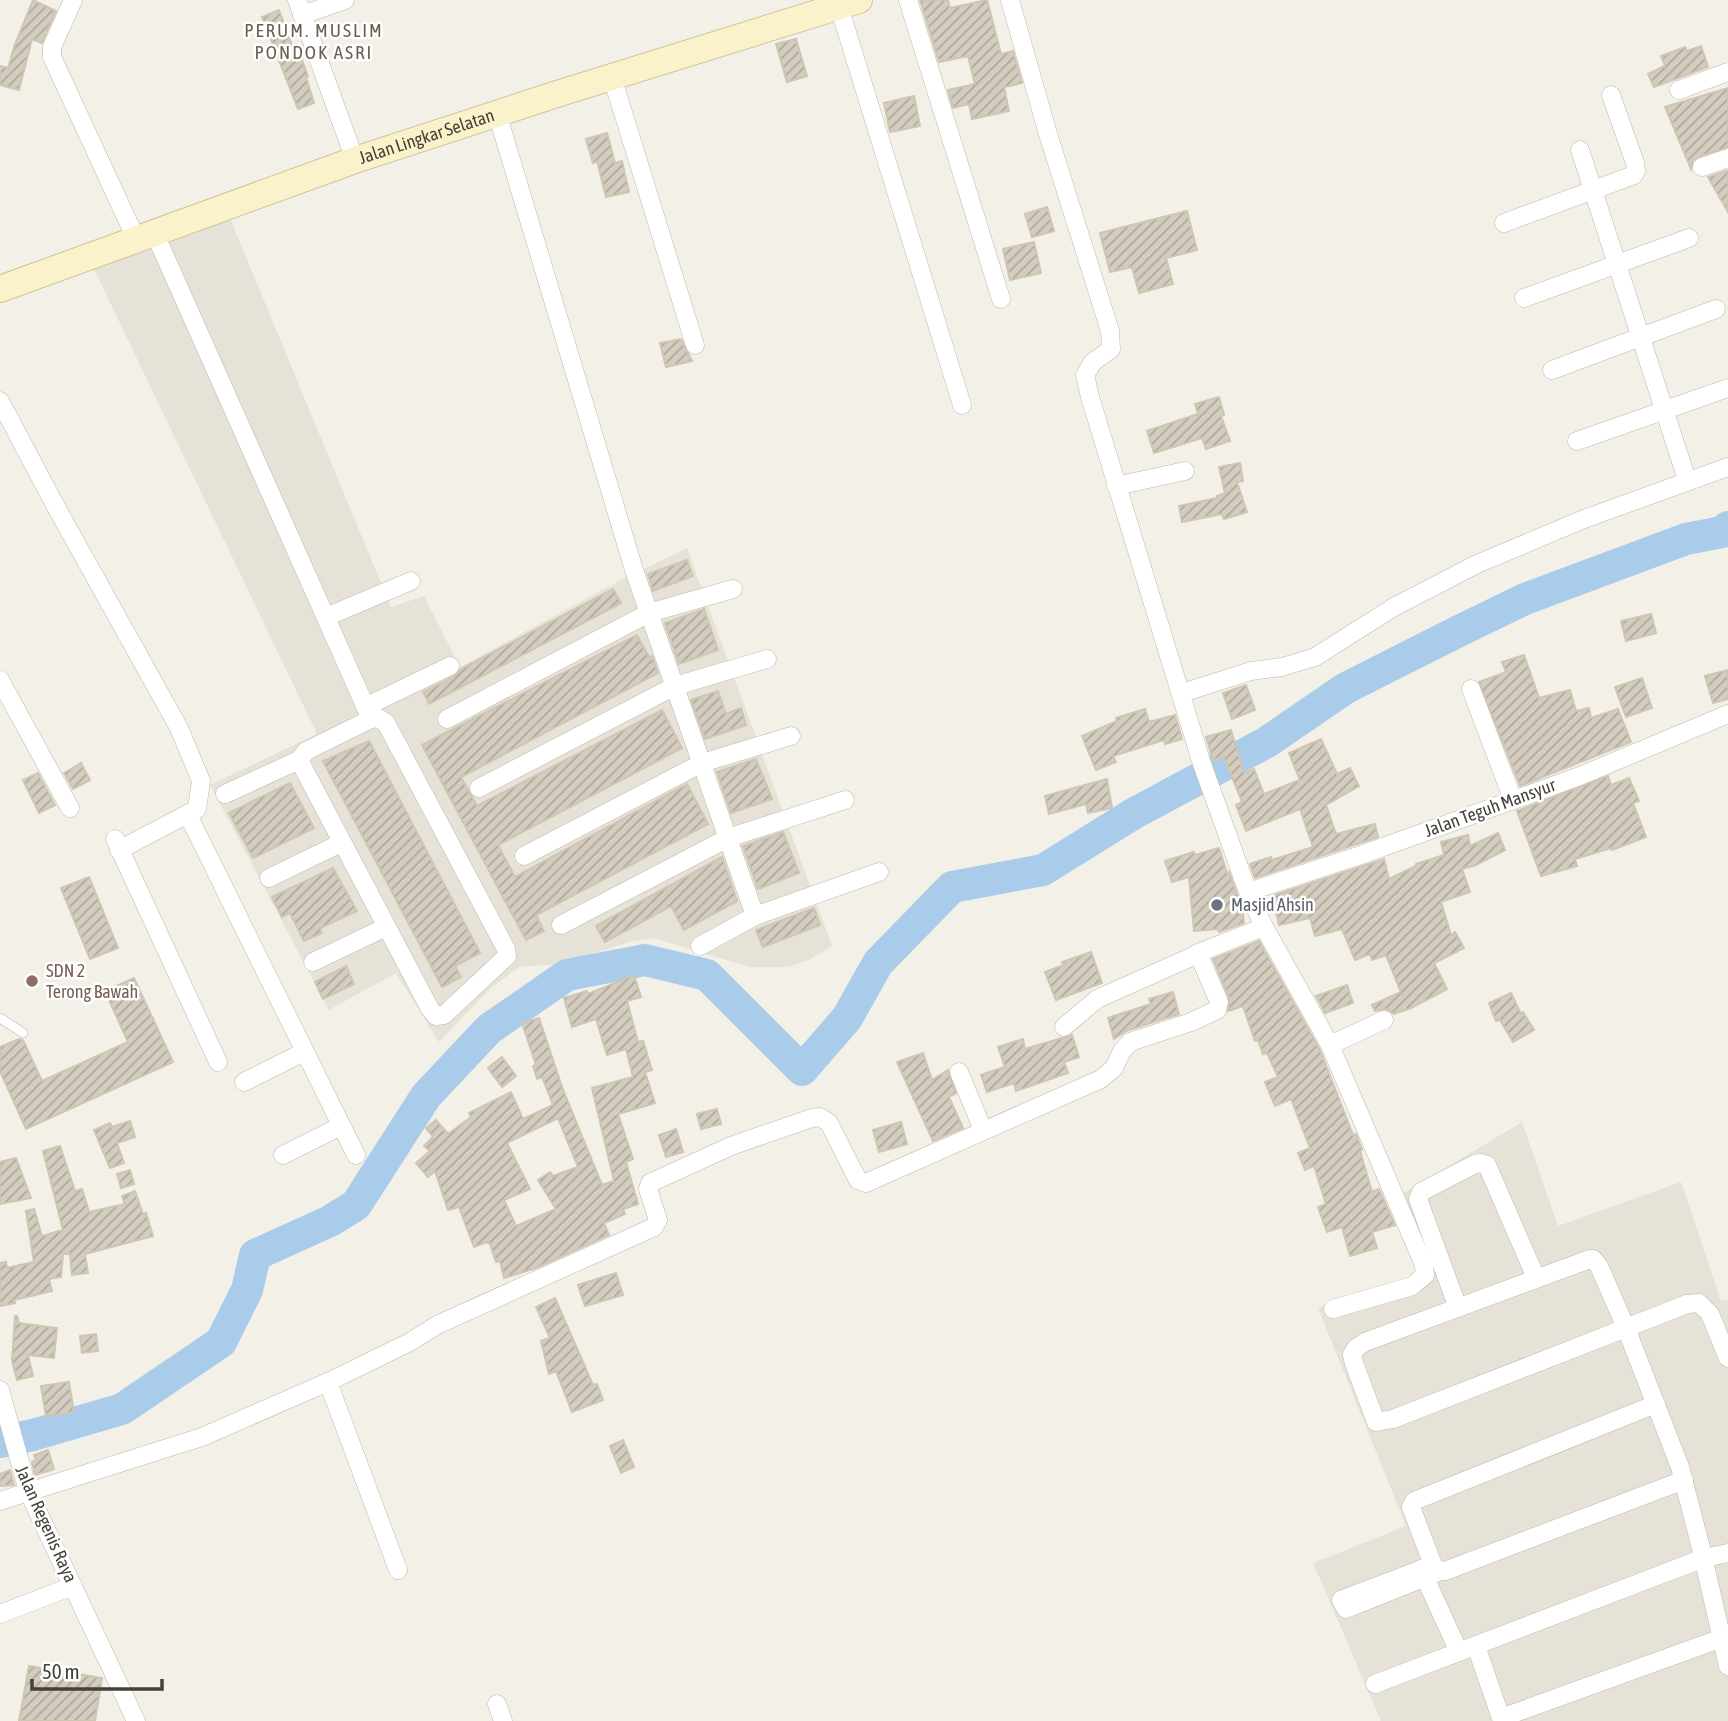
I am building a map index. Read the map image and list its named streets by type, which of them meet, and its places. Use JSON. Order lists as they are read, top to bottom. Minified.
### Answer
{"streets":{"street":["Jalan Lingkar Selatan","Jalan Teguh Mansyur","Jalan Regenis Raya"]},"districts":["PERUM. MUSLIM PONDOK ASRI"],"places":["Masjid Ahsin","SDN 2 Terong Bawah"],"scale_bar":"50 m"}
